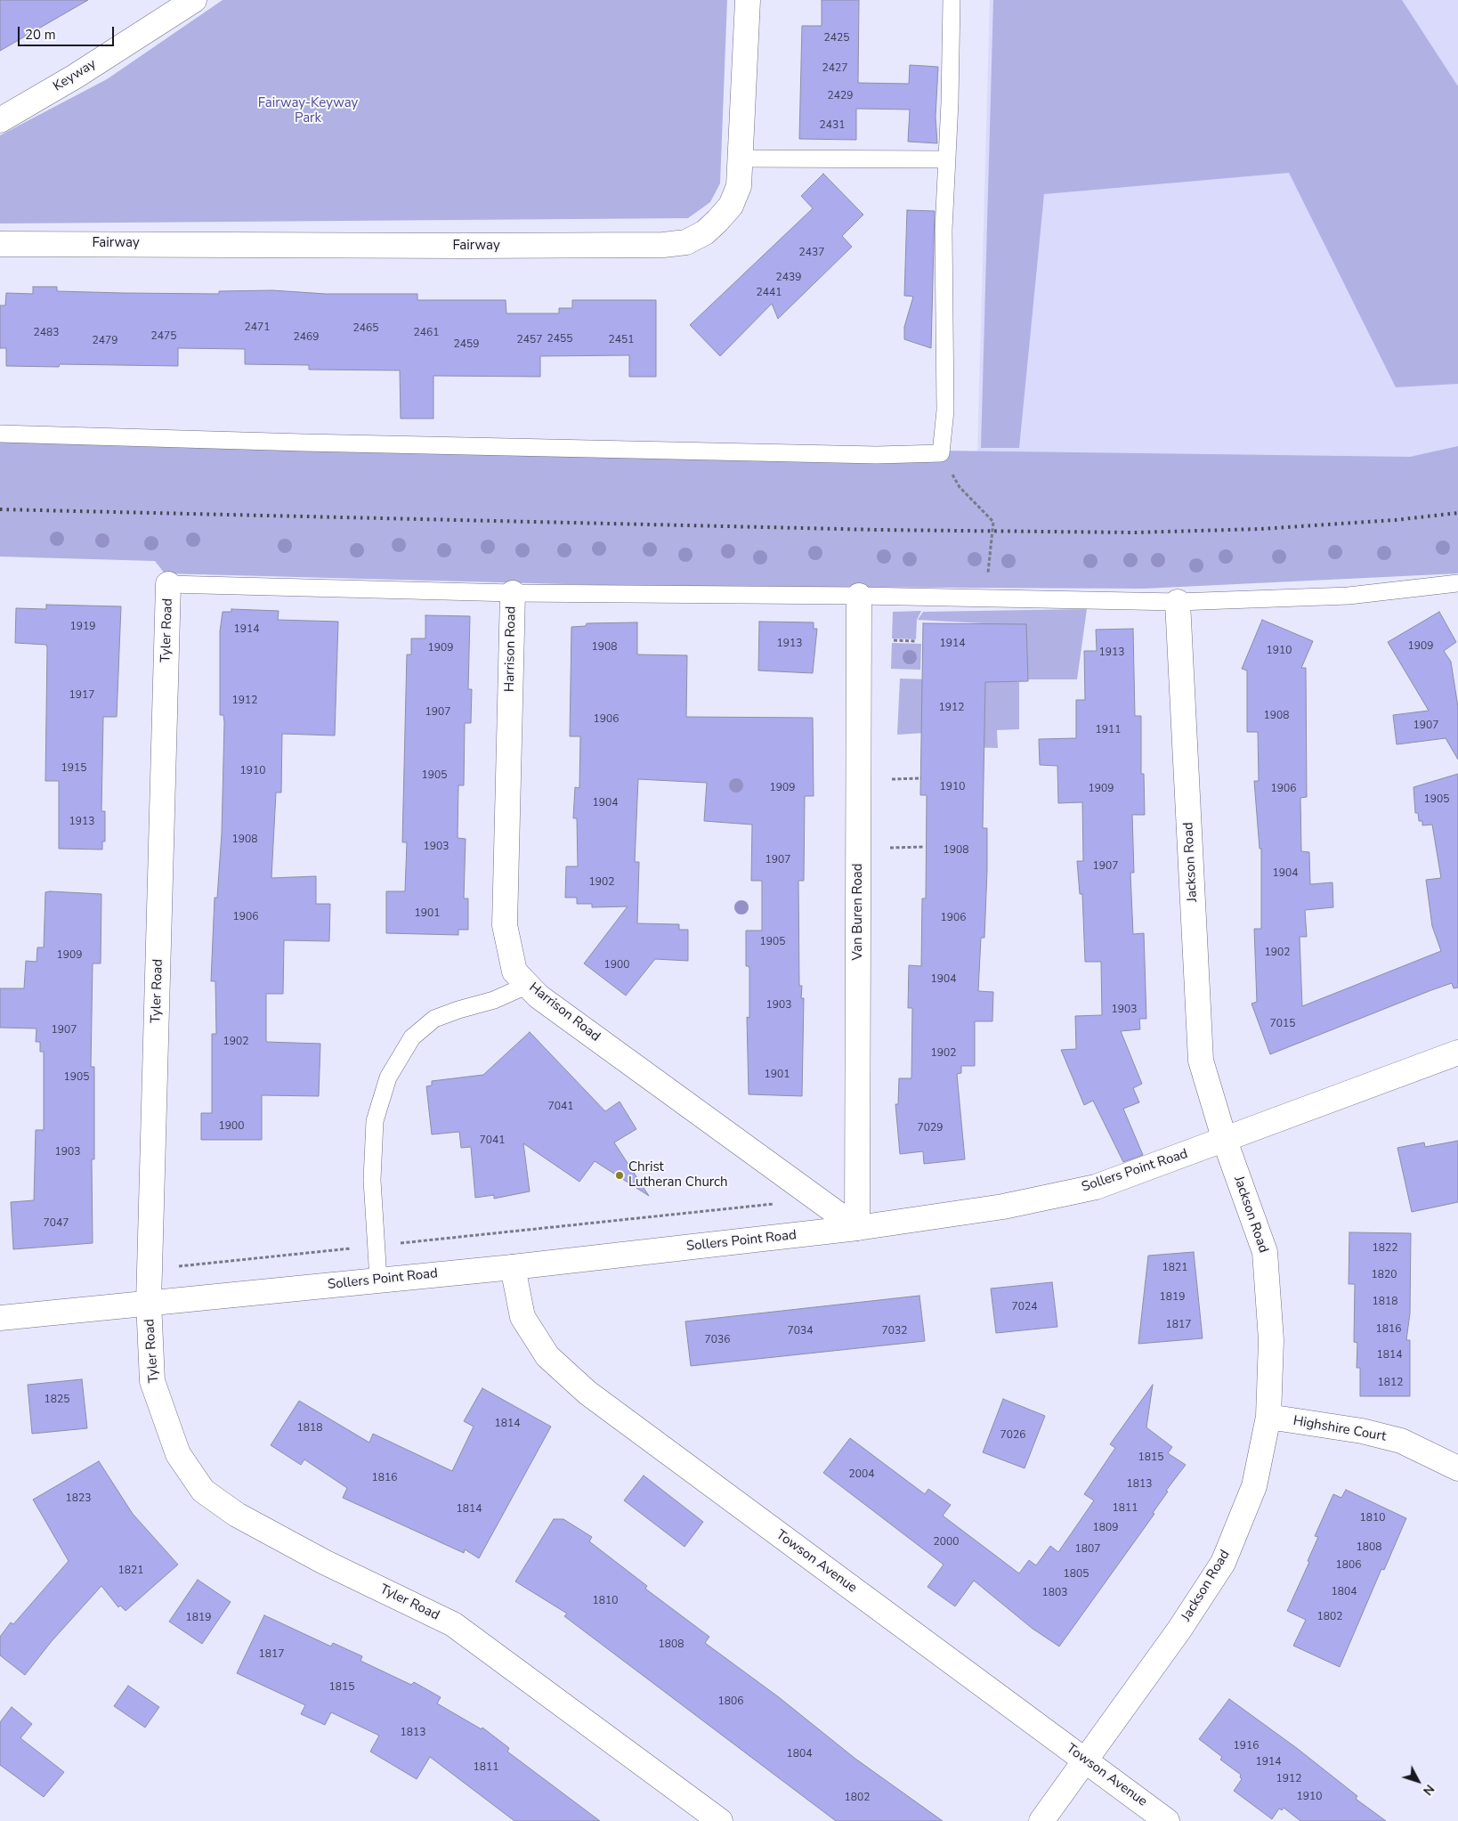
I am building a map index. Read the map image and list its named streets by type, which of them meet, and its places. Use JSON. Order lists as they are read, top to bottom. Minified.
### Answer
{"streets":{"street":["Keyway","Fairway","Tyler Road","Harrison Road","Jackson Road","Van Buren Road","Sollers Point Road","Highshire Court","Towson Avenue"]},"crossings":[["Tyler Road","Sollers Point Road"],["Harrison Road","Van Buren Road"],["Harrison Road","Sollers Point Road"],["Jackson Road","Sollers Point Road"],["Jackson Road","Highshire Court"],["Jackson Road","Towson Avenue"],["Van Buren Road","Sollers Point Road"],["Sollers Point Road","Towson Avenue"]],"parks":["Fairway-Keyway Park"],"places":["Christ Lutheran Church"],"house_numbers":["2425","2427","2429","2431","2437","2439","2441","2471","2465","2483","2461","2475","2469","2455","2457","2451","2479","2459","1919","1914","1913","1914","1909","1908","1909","1910","1913","1917","1912","1912","1907","1908","1906","1907","1911","1915","1910","1905","1910","1909","1909","1906","1905","1904","1913","1908","1903","1908","1907","1907","1904","1902","1901","1906","1906","1905","1902","1909","1900","1904","1903","1903","7015","1907","1902","1902","1901","1905","7041","1900","7029","7041","1903","7047","1822","1821","1820","1819","1818","7024","1817","1816","7034","7032","7036","1814","1812","1825","1814","1818","7026","1815","2004","1816","1813","1823","1811","1814","1810","1809","2000","1808","1807","1806","1821","1805","1804","1803","1810","1802","1819","1808","1817","1815","1806","1813","1916","1804","1914","1811","1912","1910","1802"],"scale_bar":"20 m","north":"bottom right"}
